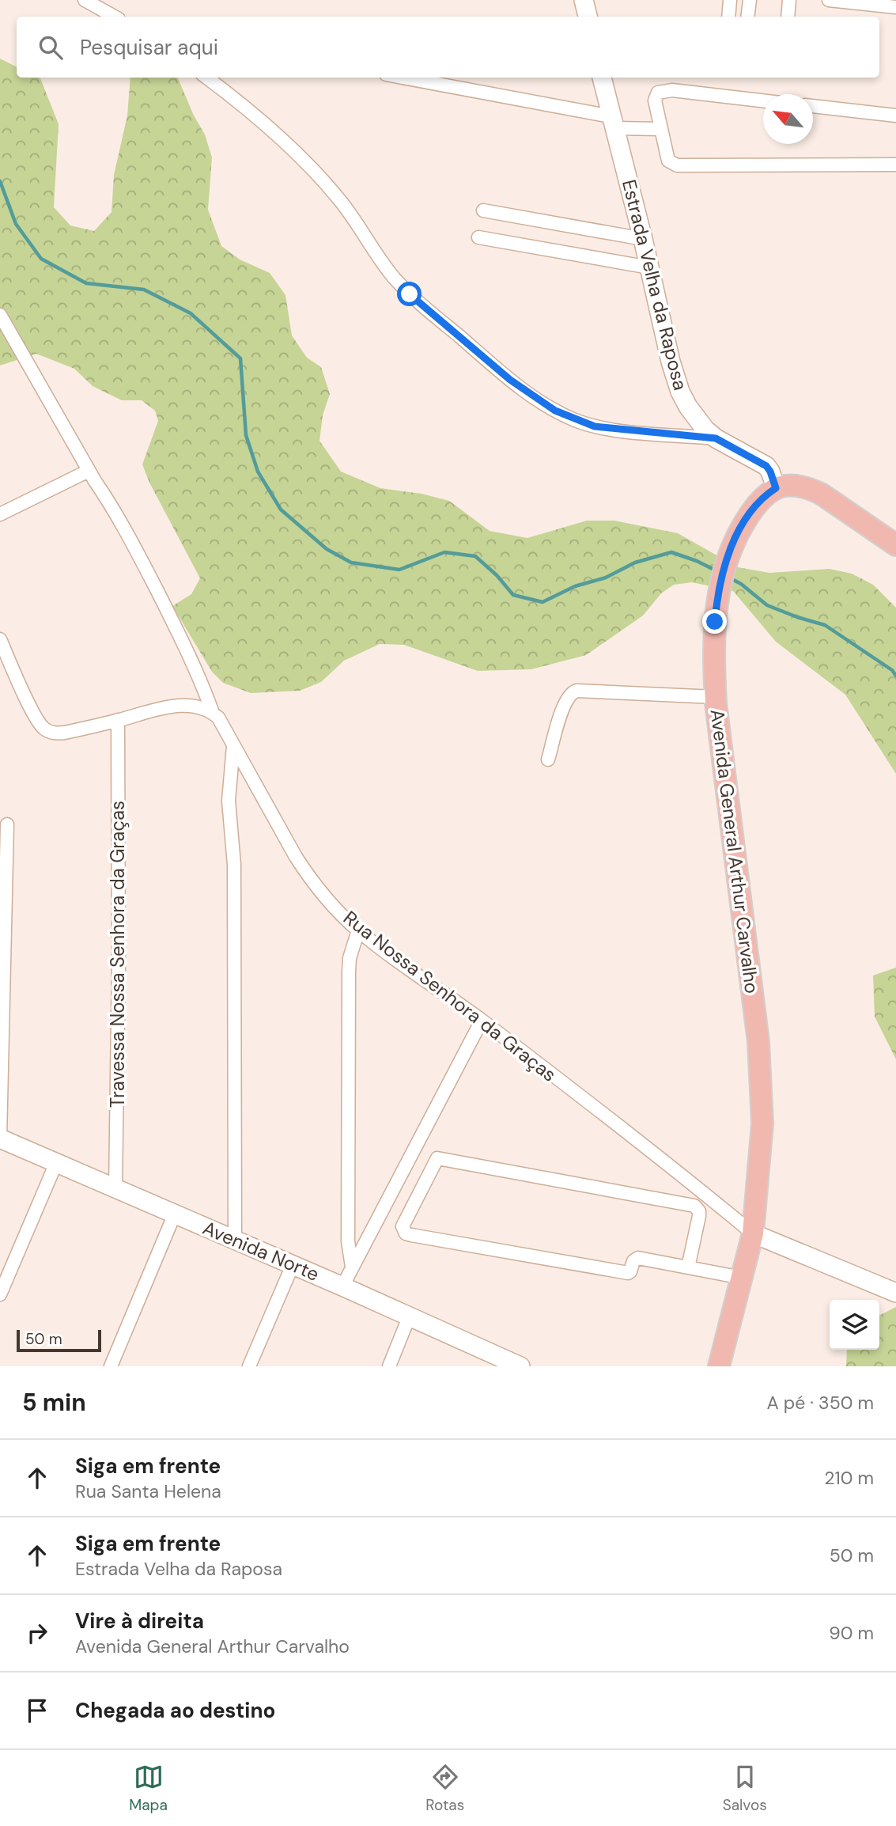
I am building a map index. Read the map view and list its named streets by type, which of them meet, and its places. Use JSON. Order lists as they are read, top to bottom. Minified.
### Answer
{"streets":{"main road":["Avenida General Arthur Carvalho"],"street":["Estrada Velha da Raposa","Travessa Nossa Senhora da Graças","Rua Nossa Senhora da Graças","Avenida Norte"]},"crossings":[["Estrada Velha da Raposa","Avenida General Arthur Carvalho"],["Avenida General Arthur Carvalho","Rua Nossa Senhora da Graças"],["Travessa Nossa Senhora da Graças","Avenida Norte"]],"scale_bar":"50 m","north":"top left","page":{"search":"Pesquisar aqui","scale":"50 m","heading":["5 min","A pé · 350 m"],"list":[["Siga em frente","Rua Santa Helena","210 m"],["Siga em frente","Estrada Velha da Raposa","50 m"],["Vire à direita","Avenida General Arthur Carvalho","90 m"],"Chegada ao destino"],"nav":["Mapa","Rotas","Salvos"]}}
